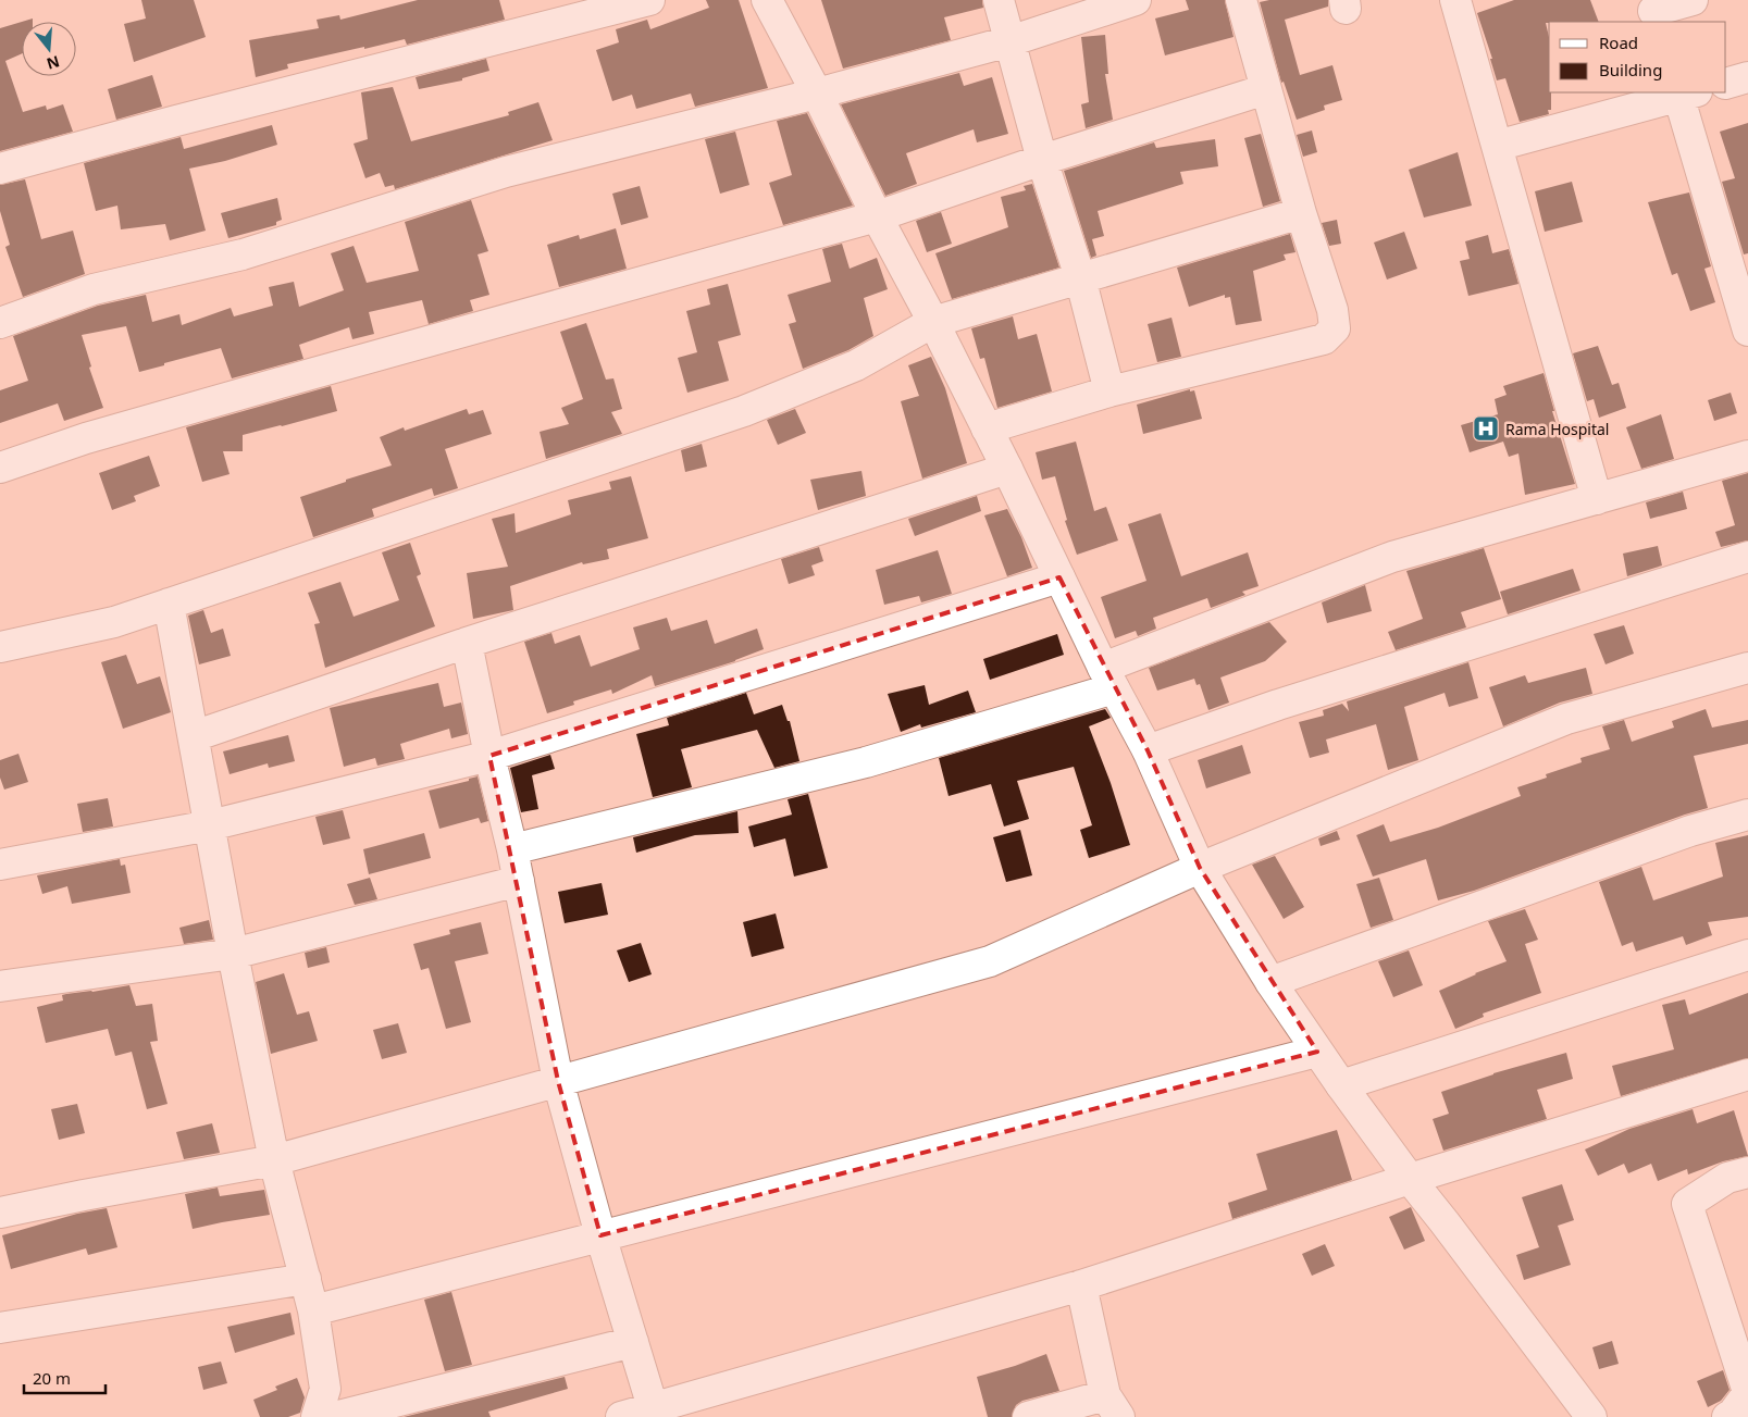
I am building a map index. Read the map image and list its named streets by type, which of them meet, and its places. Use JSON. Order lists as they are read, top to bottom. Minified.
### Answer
{"places":{"hospital":["Rama Hospital"]},"legend":["Road","Building"],"scale_bar":"20 m","north":"bottom"}
